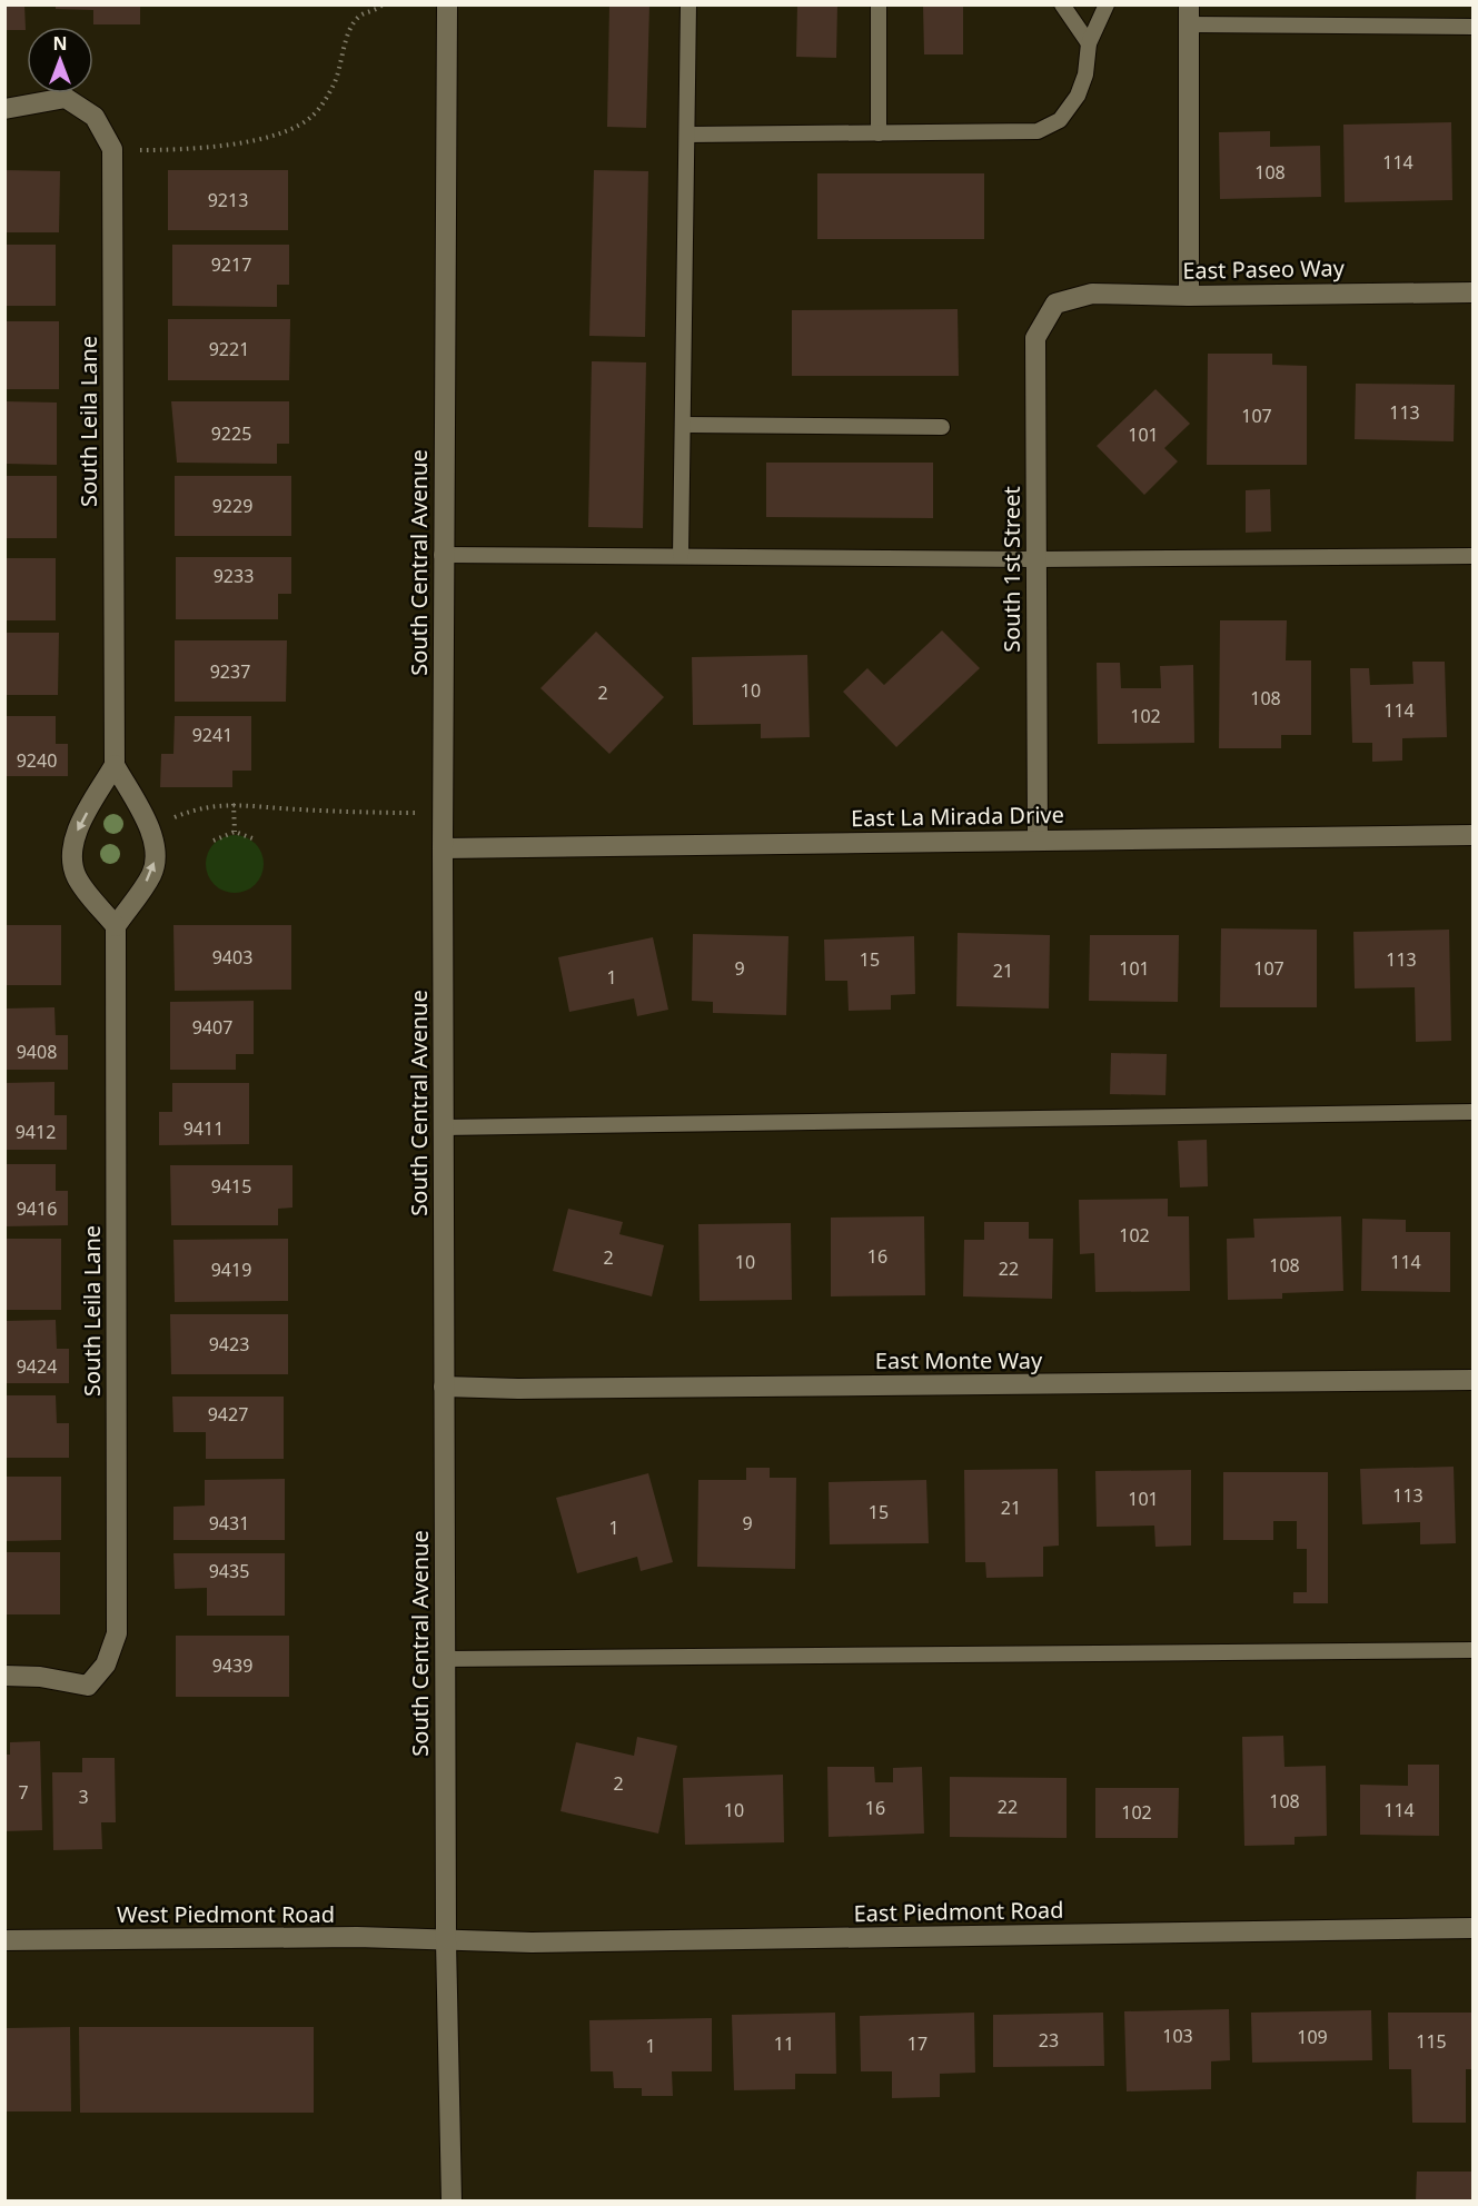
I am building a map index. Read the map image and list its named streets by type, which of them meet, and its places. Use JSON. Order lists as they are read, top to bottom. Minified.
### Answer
{"streets":{"street":["East Paseo Way","South Leila Lane","South Central Avenue","South 1st Street","East La Mirada Drive","East Monte Way","East Piedmont Road","West Piedmont Road"]},"crossings":[["East Paseo Way","South 1st Street"],["South Central Avenue","East La Mirada Drive"],["South Central Avenue","East Monte Way"],["South Central Avenue","East Piedmont Road"],["South Central Avenue","West Piedmont Road"],["South 1st Street","East La Mirada Drive"],["East Piedmont Road","West Piedmont Road"]],"house_numbers":["114","108","9213","9217","9221","113","107","9225","101","9229","9233","9237","10","2","108","114","102","9241","9240","9403","15","113","9","101","107","21","1","9407","9408","9411","9412","9415","9416","102","16","2","10","114","108","22","9419","9423","9424","9427","113","101","21","15","9431","9","1","9435","9439","2","7","3","108","22","16","10","114","102","103","109","23","115","11","17","1"],"north":"top"}
